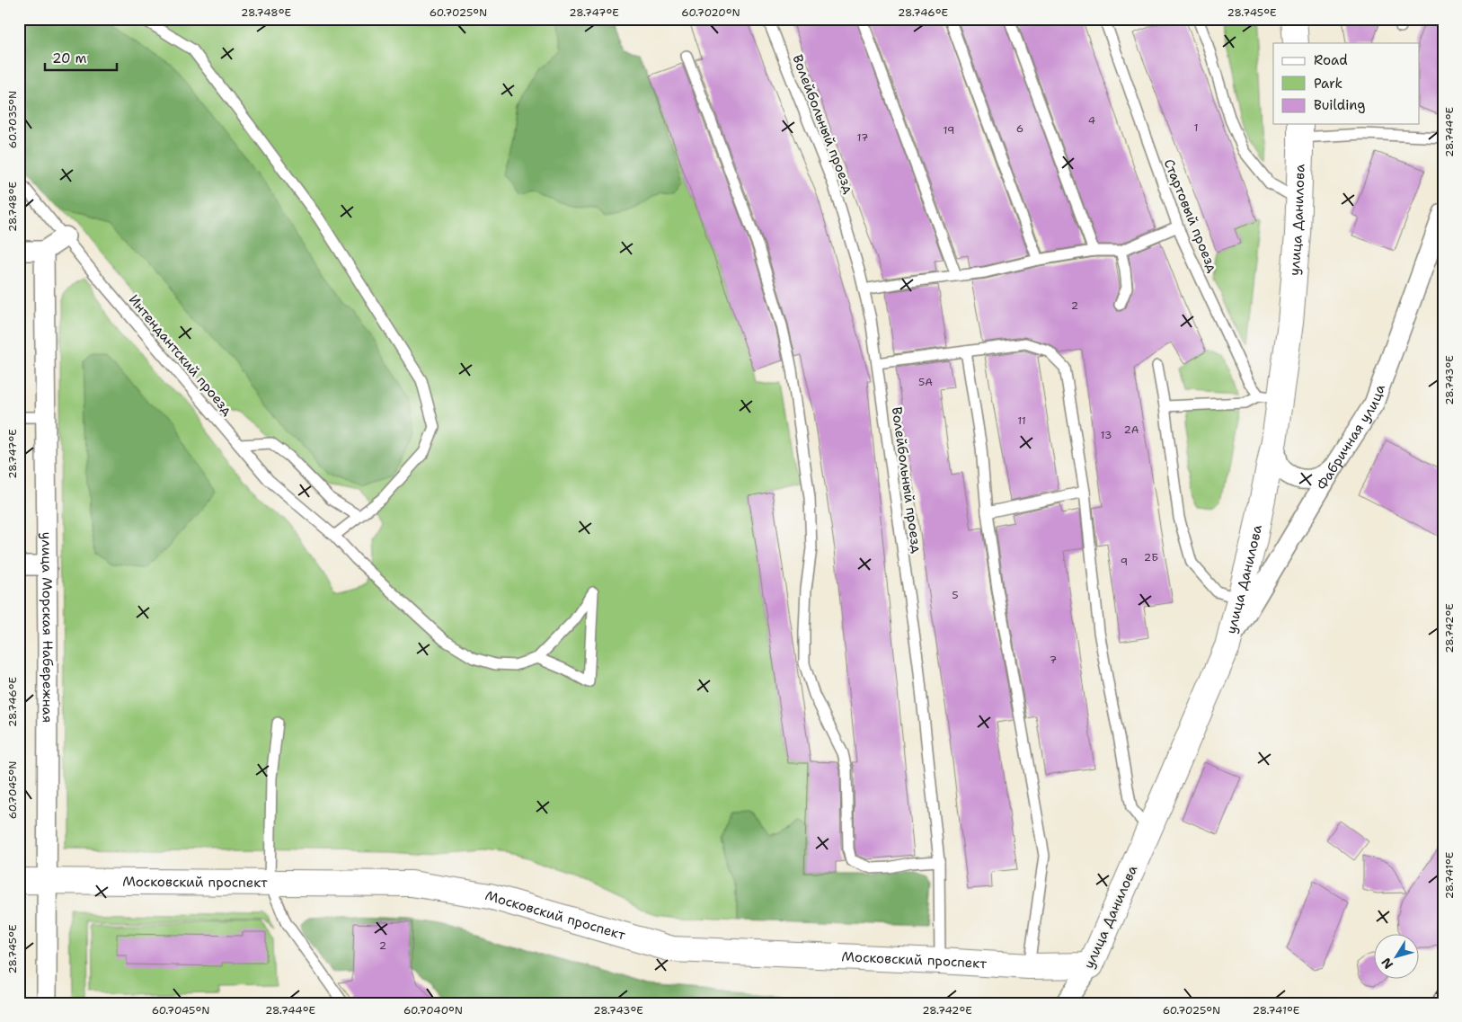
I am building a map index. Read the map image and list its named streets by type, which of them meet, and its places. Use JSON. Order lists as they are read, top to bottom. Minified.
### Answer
{"streets":{"street":["улица Данилова","Фабричная улица","улица Морская Набережная","Московский проспект"],"lane":["Волейбольный проезд","Стартовый проезд","Интендантский проезд"]},"crossings":[["Волейбольный проезд","Московский проспект"],["Стартовый проезд","улица Данилова"],["улица Данилова","Фабричная улица"],["улица Данилова","Московский проспект"],["улица Морская Набережная","Московский проспект"]],"house_numbers":["4","1","6","19","17","2","5А","11","2А","13","2Б","9","5","7","2"],"legend":["Road","Park","Building"],"scale_bar":"20 m","north":"bottom left","coordinates":["28.748°E","60.7025°N","28.747°E","60.7020°N","28.746°E","28.745°E","60.7035°N","28.744°E","28.743°E","28.742°E","60.7045°N","28.741°E","60.7040°N"]}
